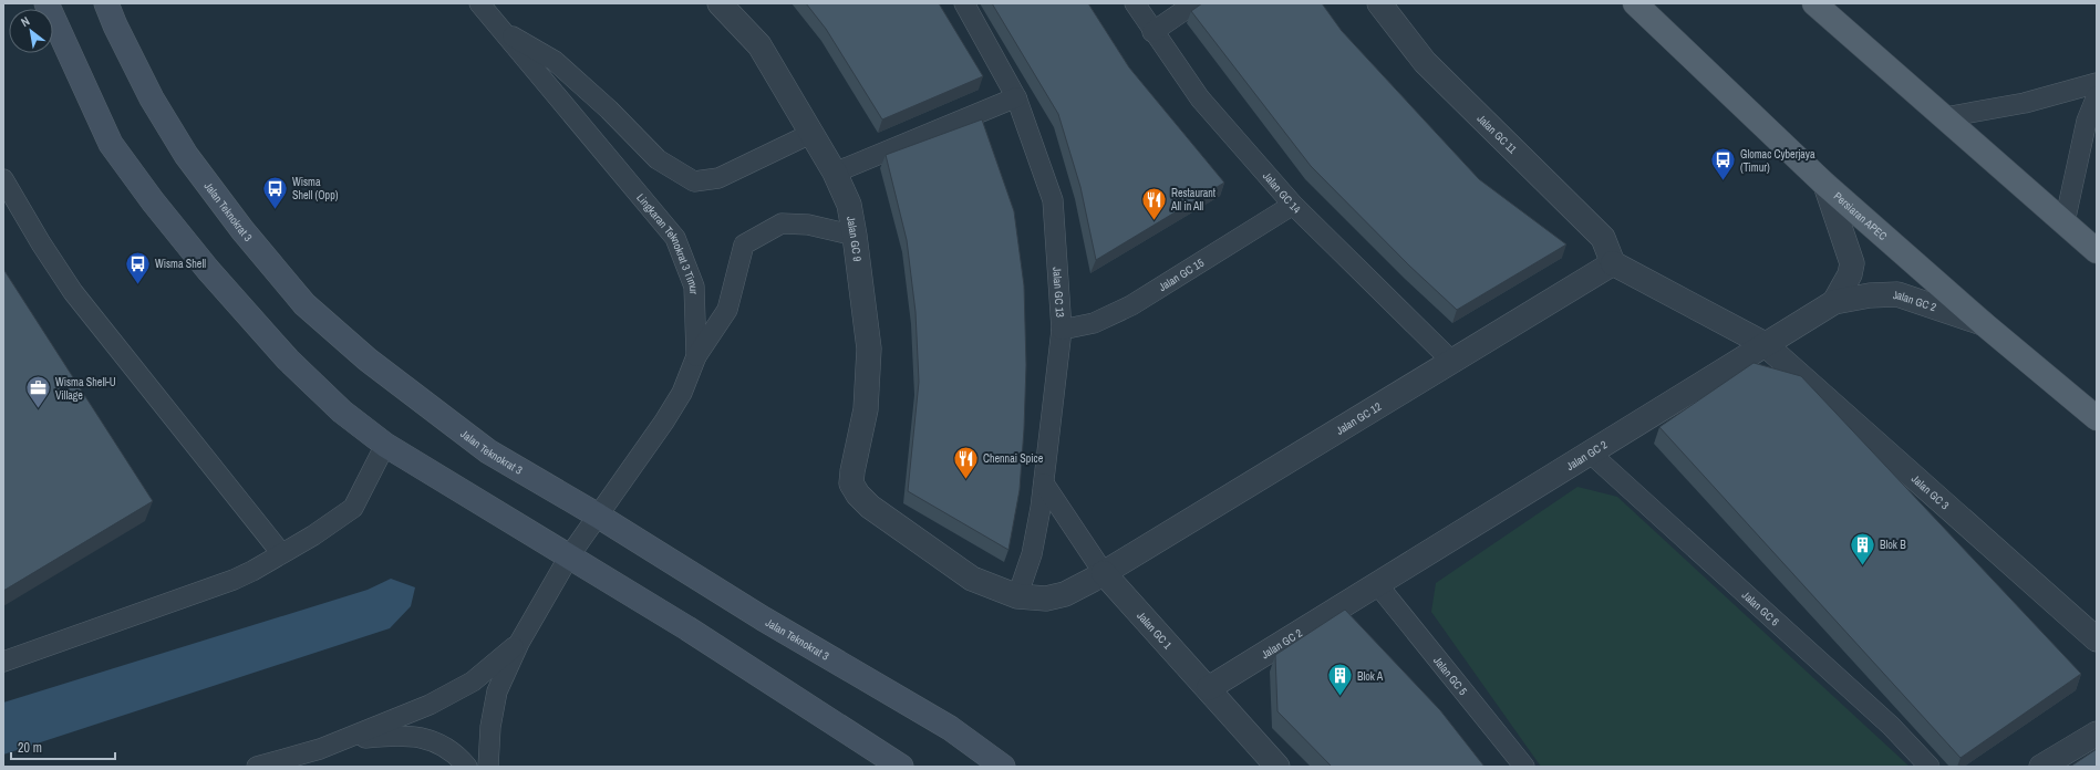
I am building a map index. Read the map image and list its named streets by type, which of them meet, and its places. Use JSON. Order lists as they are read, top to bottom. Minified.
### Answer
{"streets":{"main road":["Jalan Teknokrat 3","Persiaran APEC"],"street":["Jalan GC 11","Jalan GC 9","Jalan GC 2","Jalan GC 12","Jalan GC 3","Jalan GC 1"],"lane":["Jalan GC 14","Lingkaran Teknokrat 3 Timur","Jalan GC 15","Jalan GC 13","Jalan GC 6","Jalan GC 5"]},"crossings":[["Jalan GC 11","Jalan GC 12"],["Jalan GC 11","Jalan GC 3"],["Jalan GC 14","Jalan GC 15"],["Jalan GC 14","Jalan GC 12"],["Jalan Teknokrat 3","Lingkaran Teknokrat 3 Timur"],["Persiaran APEC","Jalan GC 2"],["Jalan GC 9","Jalan GC 13"],["Jalan GC 9","Jalan GC 12"],["Jalan GC 15","Jalan GC 13"],["Jalan GC 13","Jalan GC 12"],["Jalan GC 13","Jalan GC 1"],["Jalan GC 2","Jalan GC 3"],["Jalan GC 2","Jalan GC 6"],["Jalan GC 2","Jalan GC 1"],["Jalan GC 2","Jalan GC 5"],["Jalan GC 12","Jalan GC 3"],["Jalan GC 12","Jalan GC 1"]],"places":{"bus stop":["Glomac Cyberjaya (Timur)","Wisma Shell (Opp)","Wisma Shell"],"restaurant":["Restaurant All in All","Chennai Spice"],"office":["Wisma Shell-U Village"],"building":["Blok B","Blok A"]},"scale_bar":"20 m","north":"top left"}
